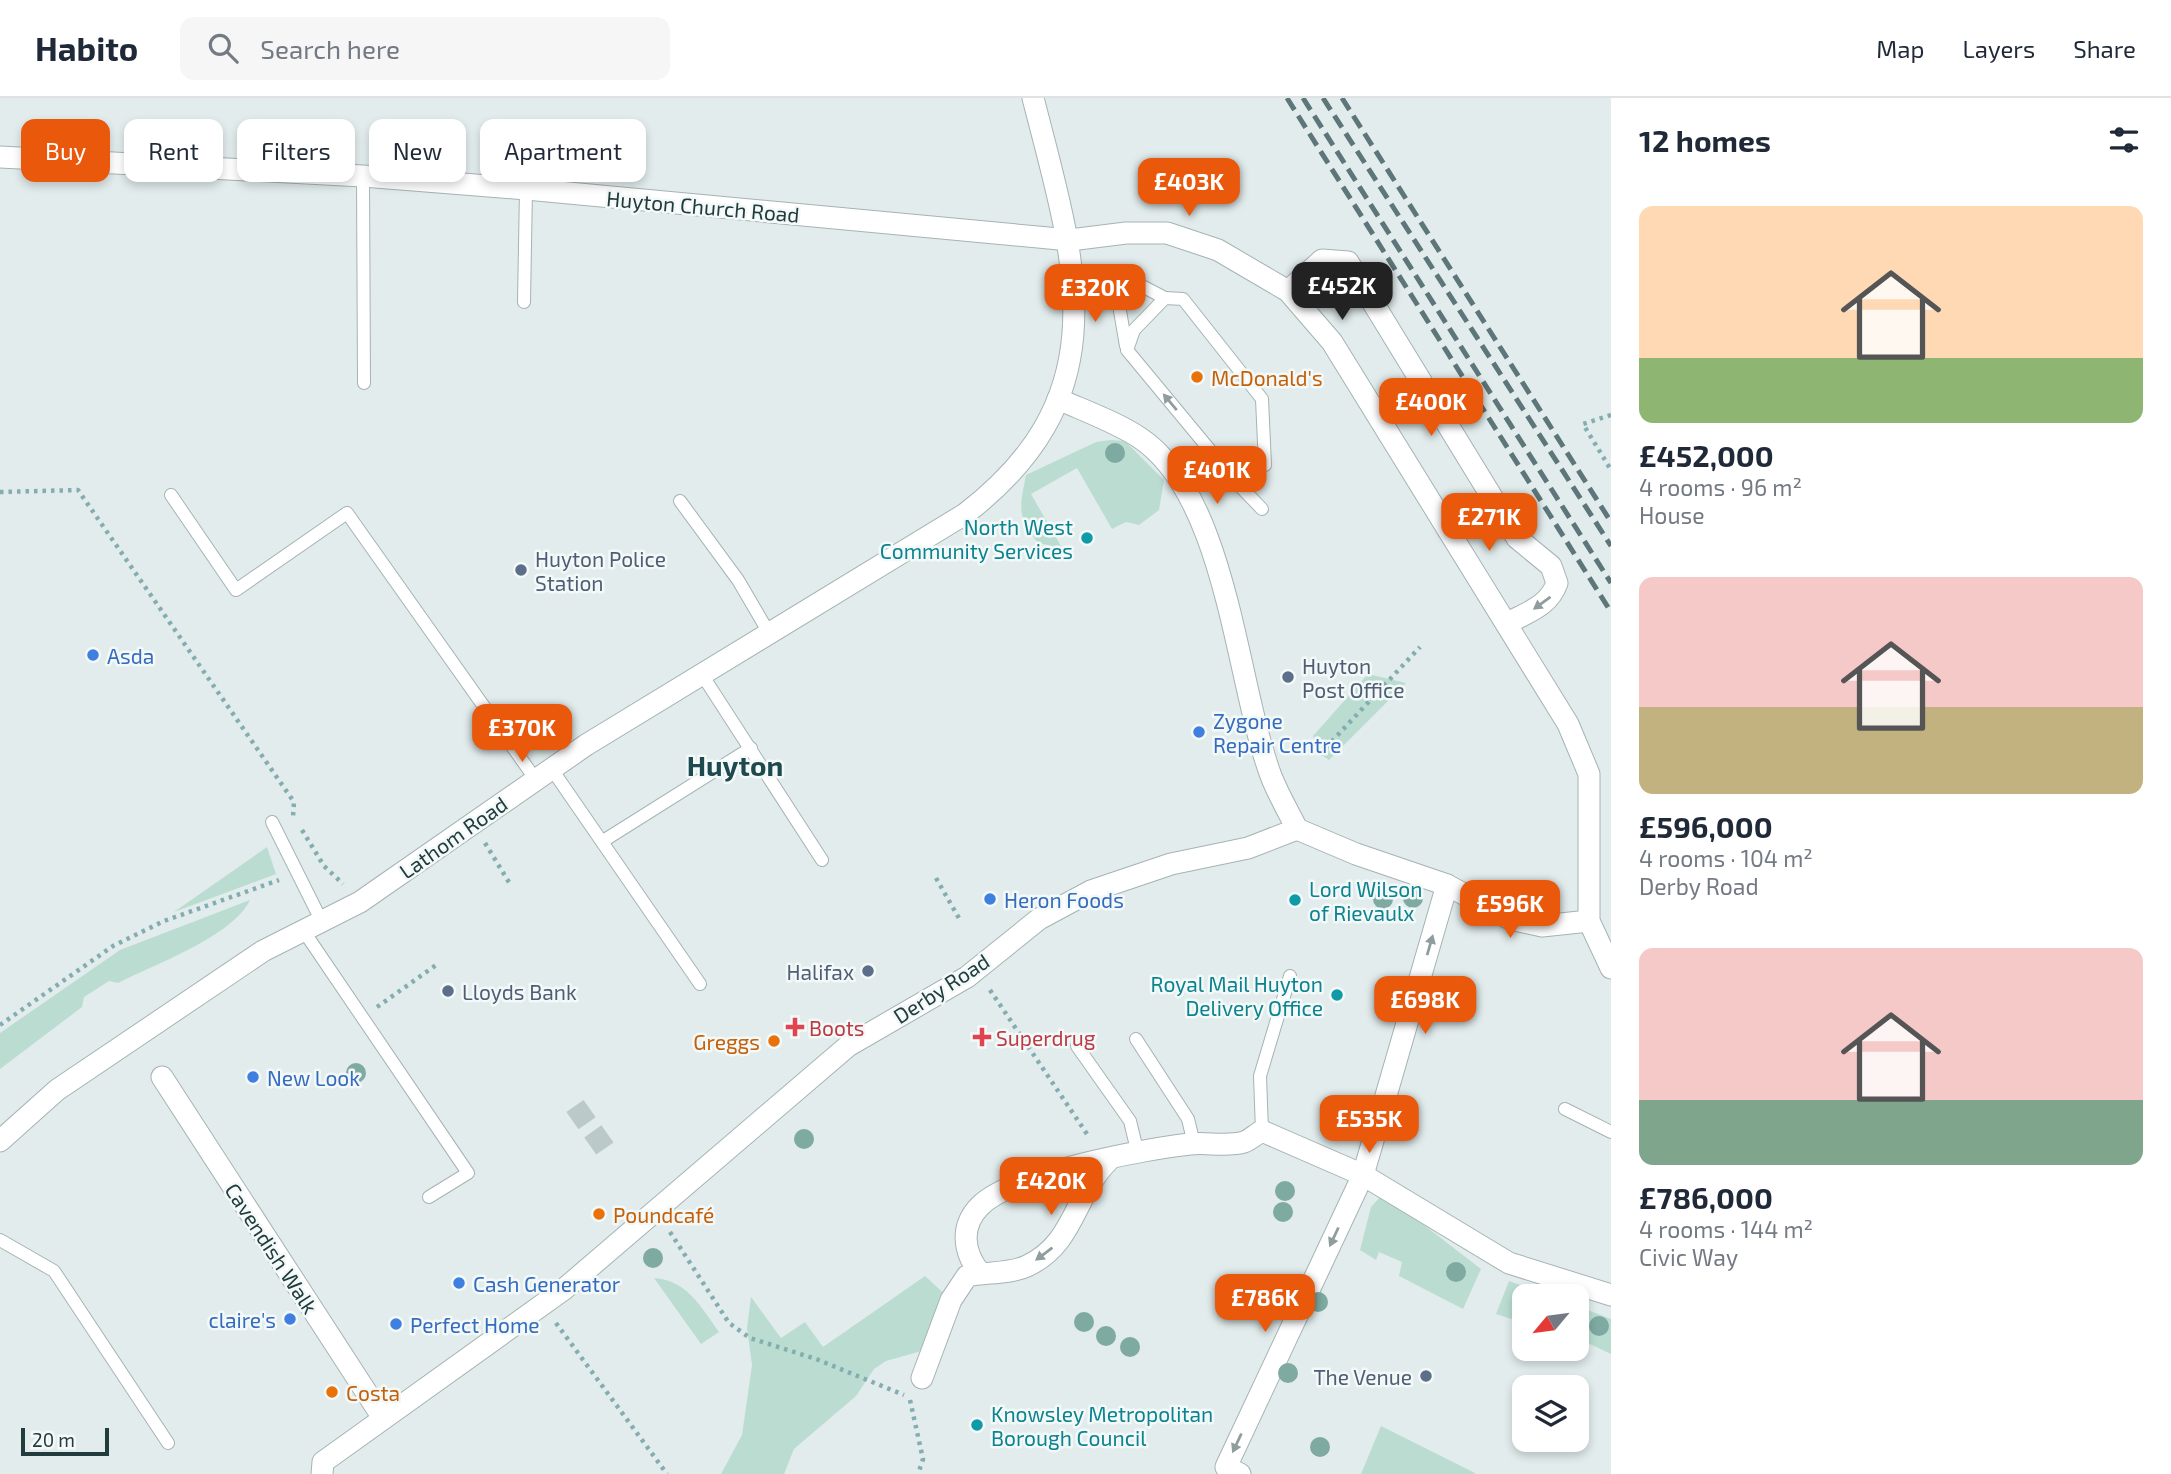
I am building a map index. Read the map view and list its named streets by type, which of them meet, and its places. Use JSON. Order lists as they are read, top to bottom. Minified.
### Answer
{"streets":{"street":["Huyton Church Road","Lathom Road","Derby Road","Cavendish Walk"]},"crossings":[["Huyton Church Road","Lathom Road"]],"districts":["Huyton"],"places":{"other":["McDonald's","North West Community Services","Huyton Police Station","Asda","Huyton Post Office","Zygone Repair Centre","Heron Foods","Lord Wilson of Rievaulx","Halifax","Lloyds Bank","Royal Mail Huyton Delivery Office","Greggs","New Look","Poundcafé","Cash Generator","claire's","Perfect Home","The Venue","Costa","Knowsley Metropolitan Borough Council"],"health":["Boots","Superdrug"]},"scale_bar":"20 m","north":"bottom left","page":{"header":"Habito","search":"Search here","nav":["Map","Layers","Share"],"heading":"12 homes","chip":["Buy","Rent","Filters","New","Apartment"],"price":["£403K","£452K","£320K","£400K","£401K","£271K","£370K","£596K","£698K","£535K","£420K","£786K"],"list":[{"name":"£452,000","note":"4 rooms · 96 m² · House"},{"name":"£596,000","note":"4 rooms · 104 m² · Derby Road"},{"name":"£786,000","note":"4 rooms · 144 m² · Civic Way"}],"scale":"20 m"}}
